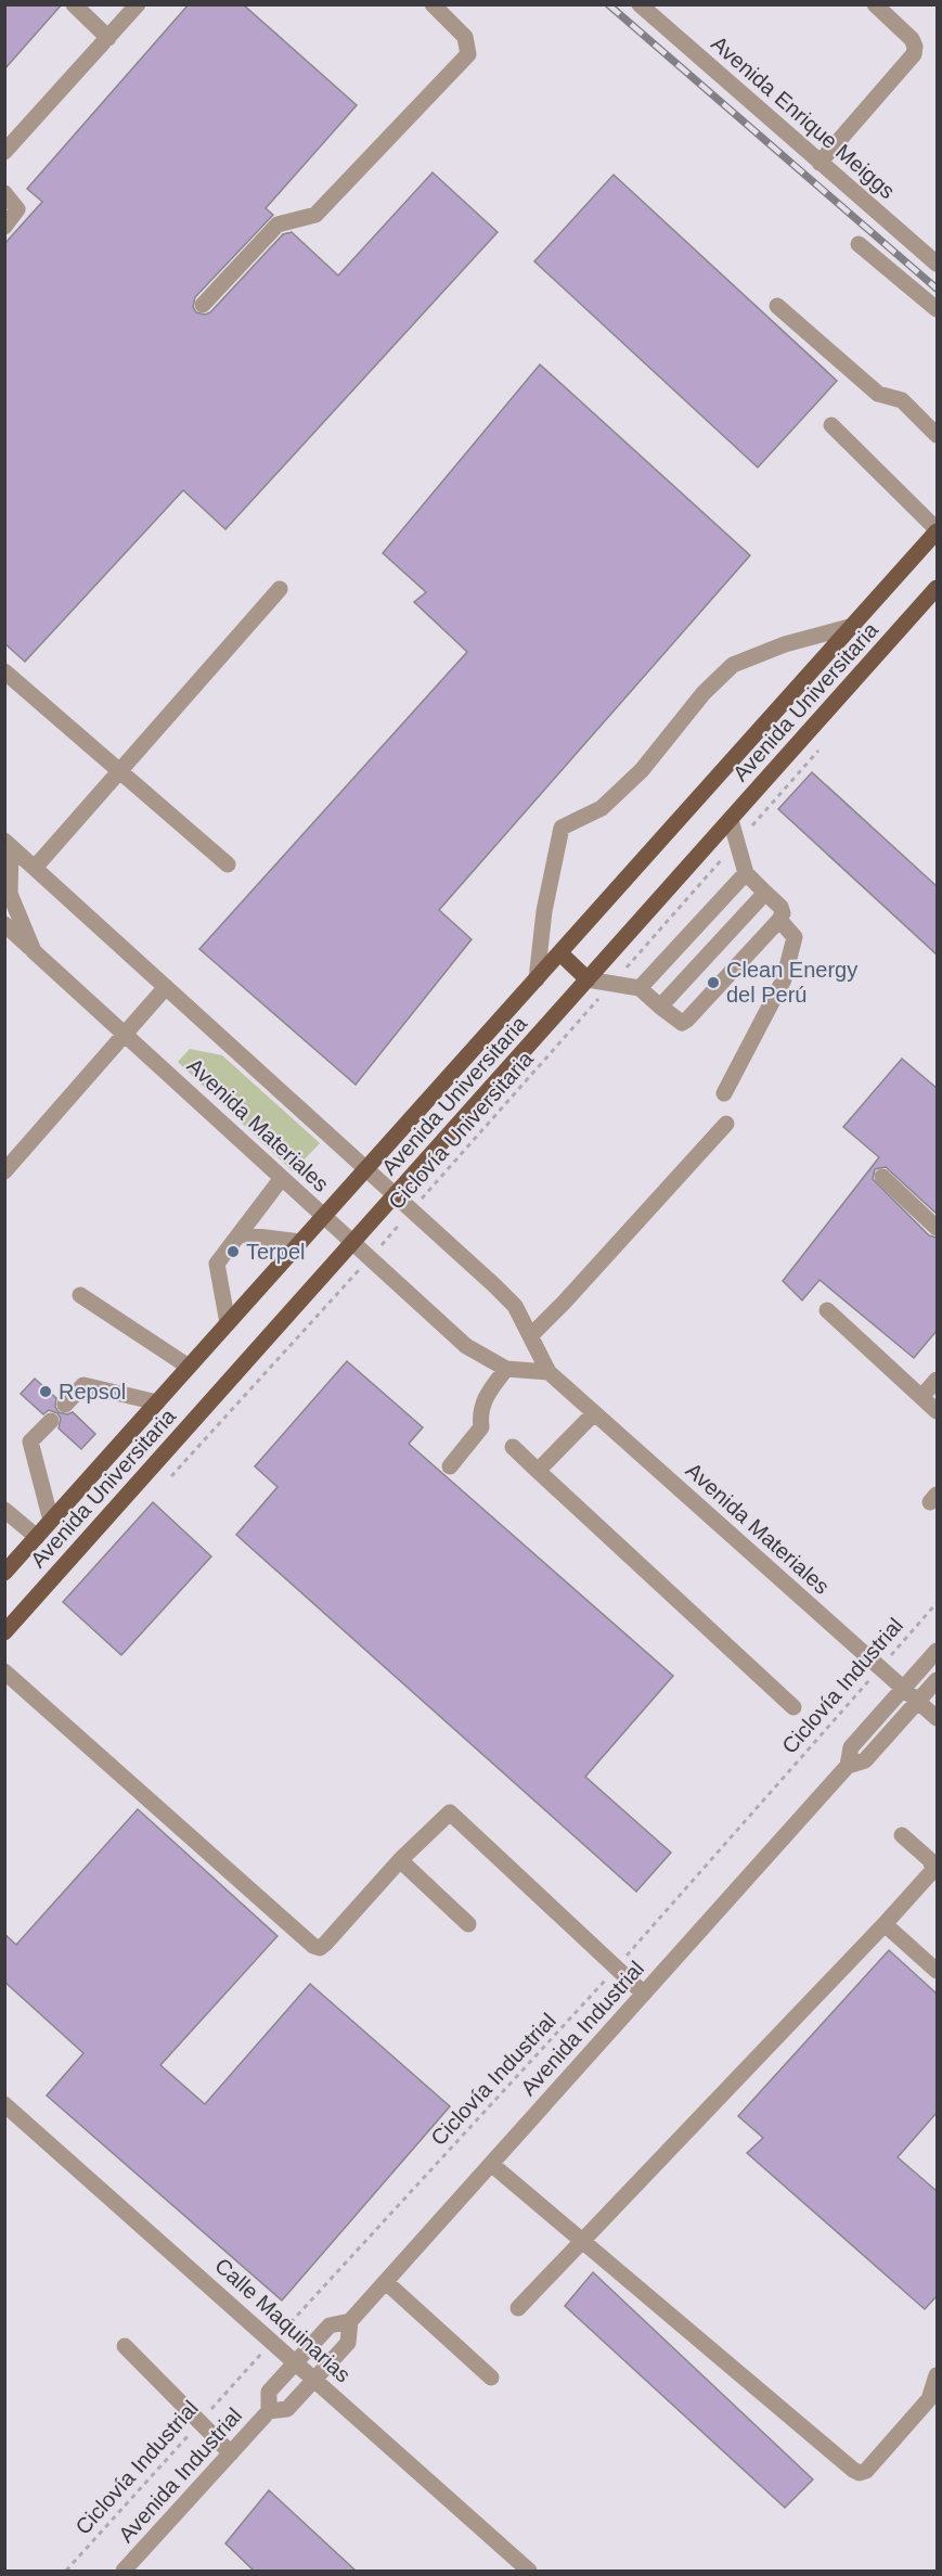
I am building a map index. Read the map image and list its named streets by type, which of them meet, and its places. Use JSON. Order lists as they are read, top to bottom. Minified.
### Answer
{"streets":{"main road":["Avenida Universitaria"],"street":["Avenida Enrique Meiggs","Avenida Materiales","Avenida Industrial","Calle Maquinarias"],"path":["Ciclovía Universitaria","Ciclovía Industrial"]},"crossings":[["Avenida Universitaria","Avenida Materiales"],["Avenida Materiales","Ciclovía Universitaria"],["Avenida Materiales","Ciclovía Industrial"],["Avenida Materiales","Avenida Industrial"],["Ciclovía Industrial","Calle Maquinarias"],["Avenida Industrial","Calle Maquinarias"]],"places":["Clean Energy del Perú","Terpel","Repsol"]}
